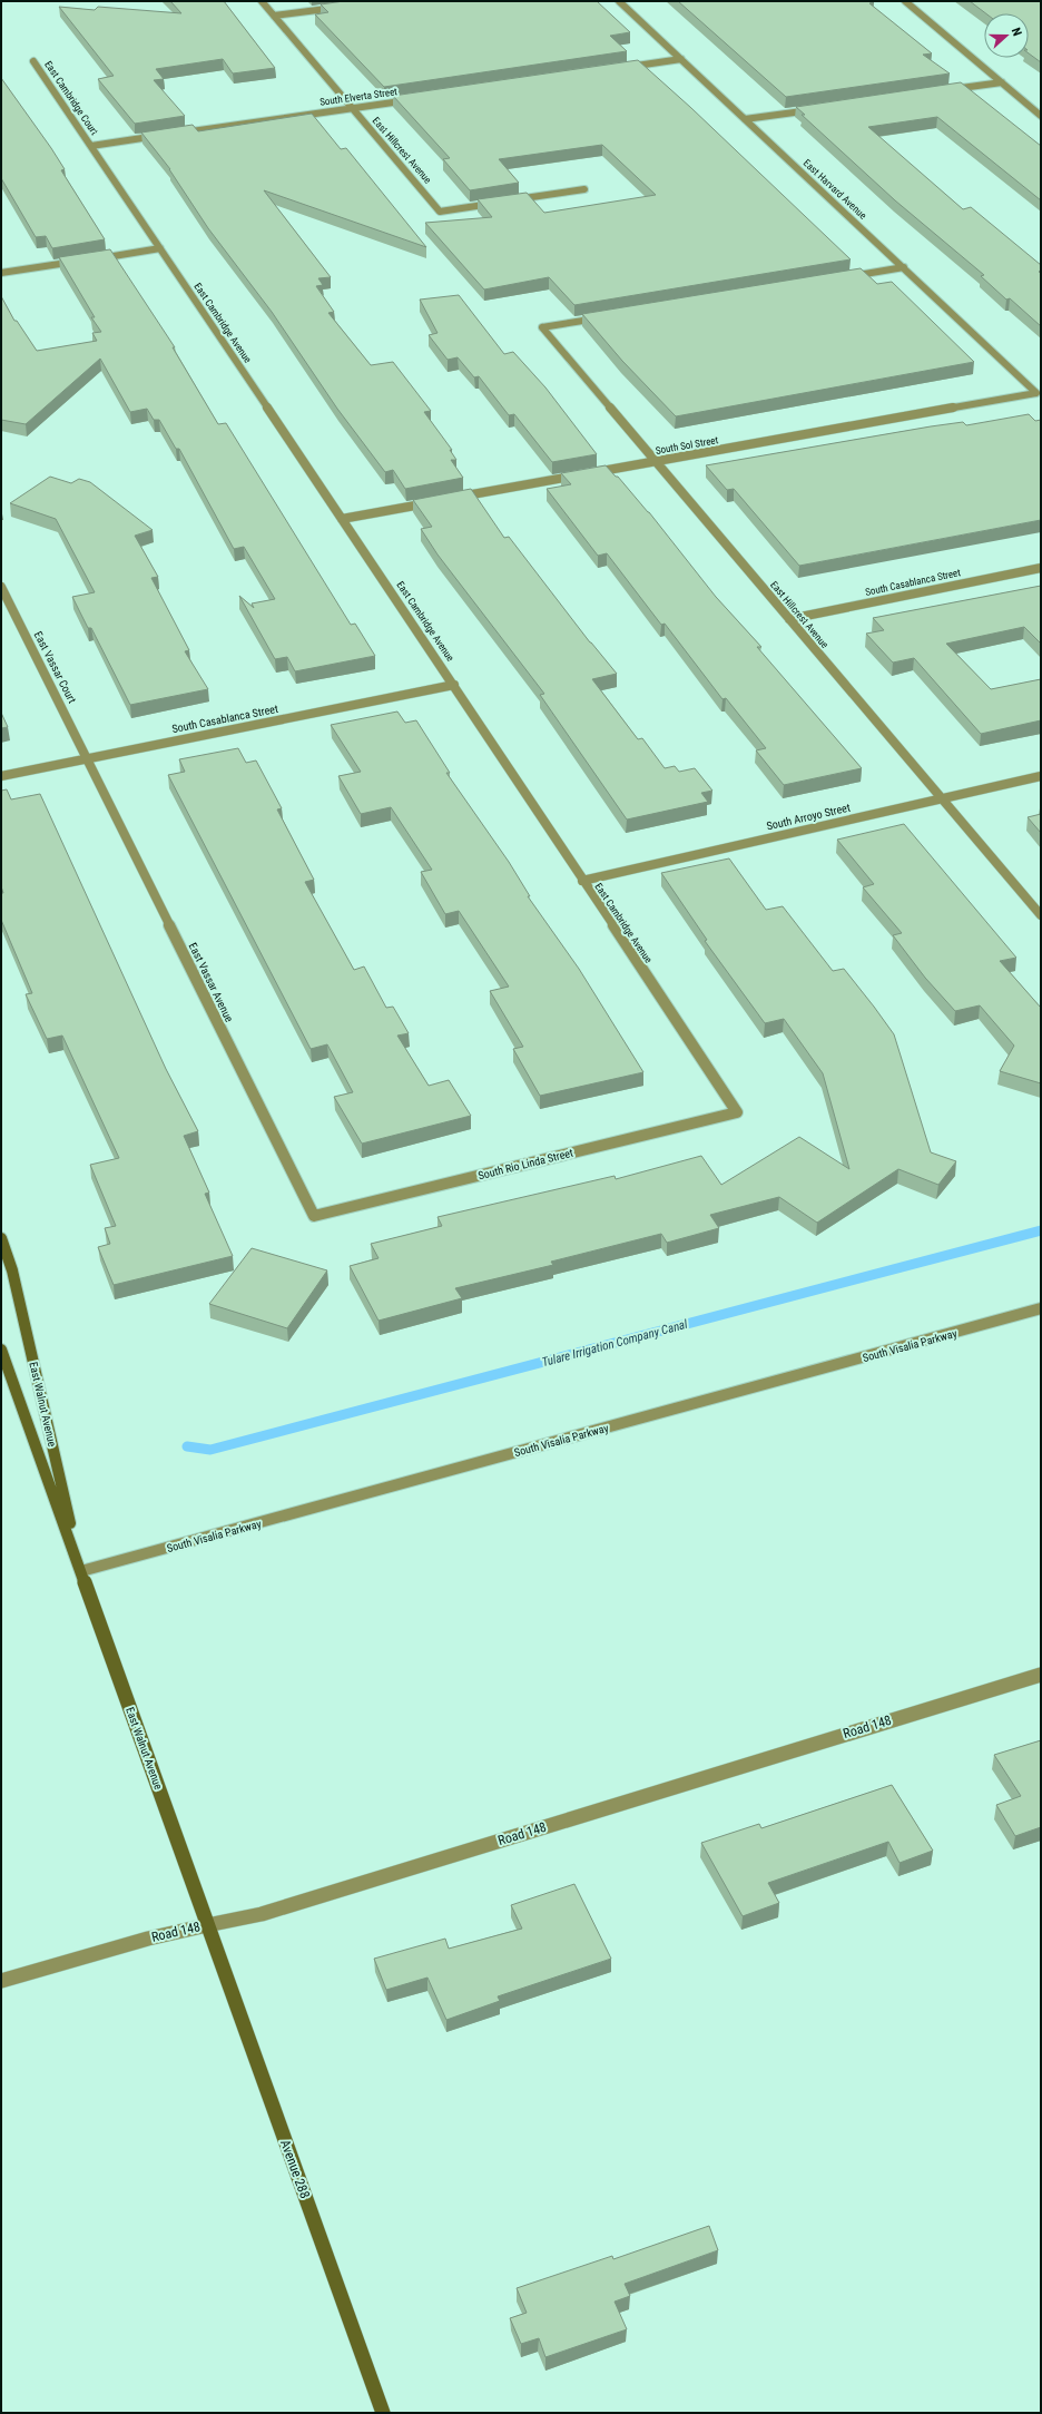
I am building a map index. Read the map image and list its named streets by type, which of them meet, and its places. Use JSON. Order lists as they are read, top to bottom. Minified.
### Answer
{"streets":{"main road":["East Walnut Avenue","Avenue 288"],"street":["South Elverta Street","East Cambridge Court","East Hillcrest Avenue","East Harvard Avenue","East Cambridge Avenue","South Sol Street","South Casablanca Street","East Vassar Court","South Arroyo Street","East Vassar Avenue","South Rio Linda Street","South Visalia Parkway","Road 148"]},"crossings":[["South Elverta Street","East Hillcrest Avenue"],["East Cambridge Court","East Cambridge Avenue"],["East Hillcrest Avenue","South Sol Street"],["East Hillcrest Avenue","South Casablanca Street"],["East Hillcrest Avenue","South Arroyo Street"],["East Harvard Avenue","South Sol Street"],["East Cambridge Avenue","South Sol Street"],["East Cambridge Avenue","South Casablanca Street"],["East Cambridge Avenue","South Arroyo Street"],["East Cambridge Avenue","South Rio Linda Street"],["South Casablanca Street","East Vassar Court"],["South Casablanca Street","East Vassar Avenue"],["East Vassar Court","East Vassar Avenue"],["East Vassar Avenue","South Rio Linda Street"],["South Visalia Parkway","East Walnut Avenue"],["East Walnut Avenue","Road 148"],["East Walnut Avenue","Avenue 288"],["Road 148","Avenue 288"]],"water":["Tulare Irrigation Company Canal"],"north":"right"}
